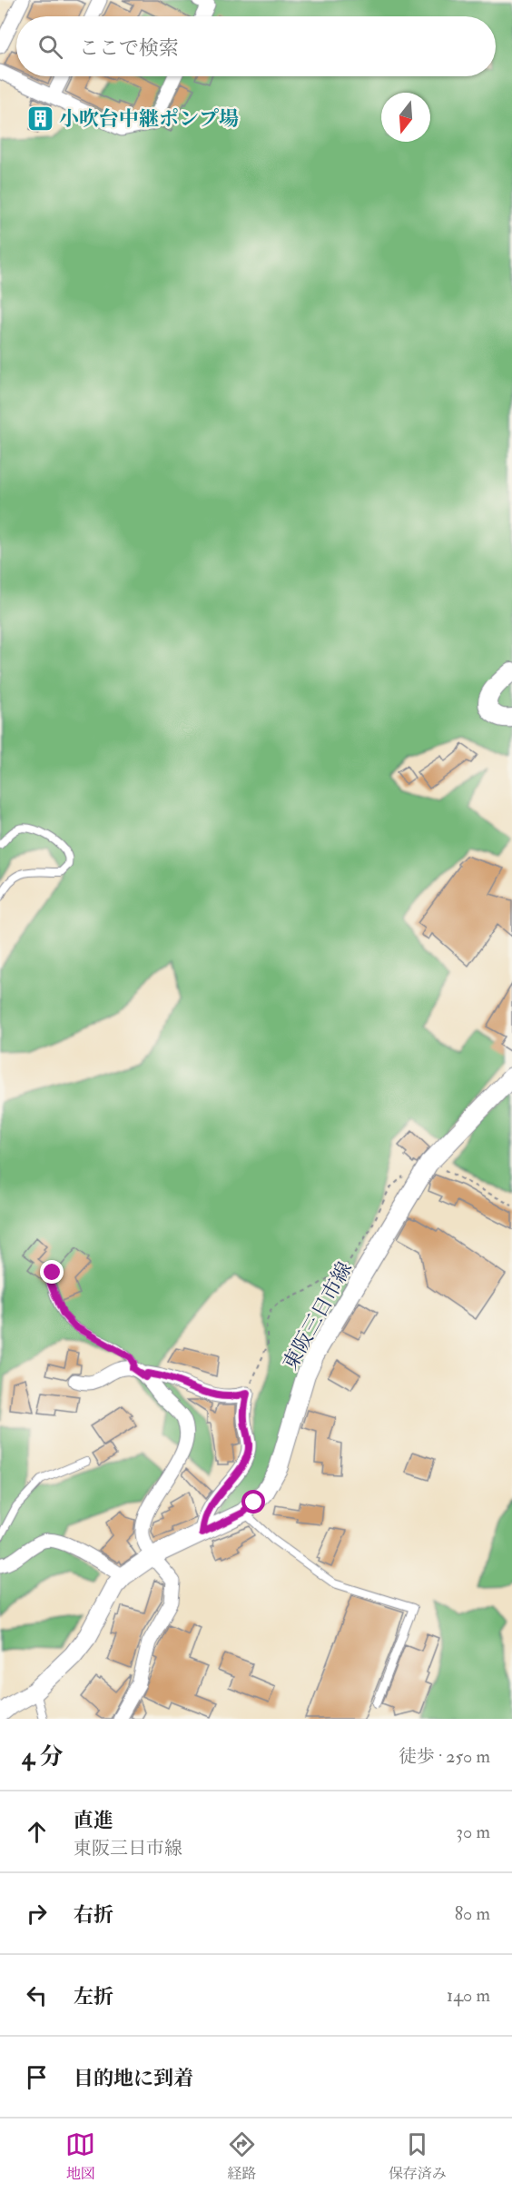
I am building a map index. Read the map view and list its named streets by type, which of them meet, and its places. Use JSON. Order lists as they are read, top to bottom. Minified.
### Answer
{"streets":{"main road":["東阪三日市線"]},"places":{"building":["小吹台中継ポンプ場"]},"north":"bottom","page":{"search":"ここで検索","heading":["4 分","徒歩 · 250 m"],"list":[["直進","東阪三日市線","30 m"],["右折","80 m"],["左折","140 m"],"目的地に到着"],"nav":["地図","経路","保存済み"]}}
